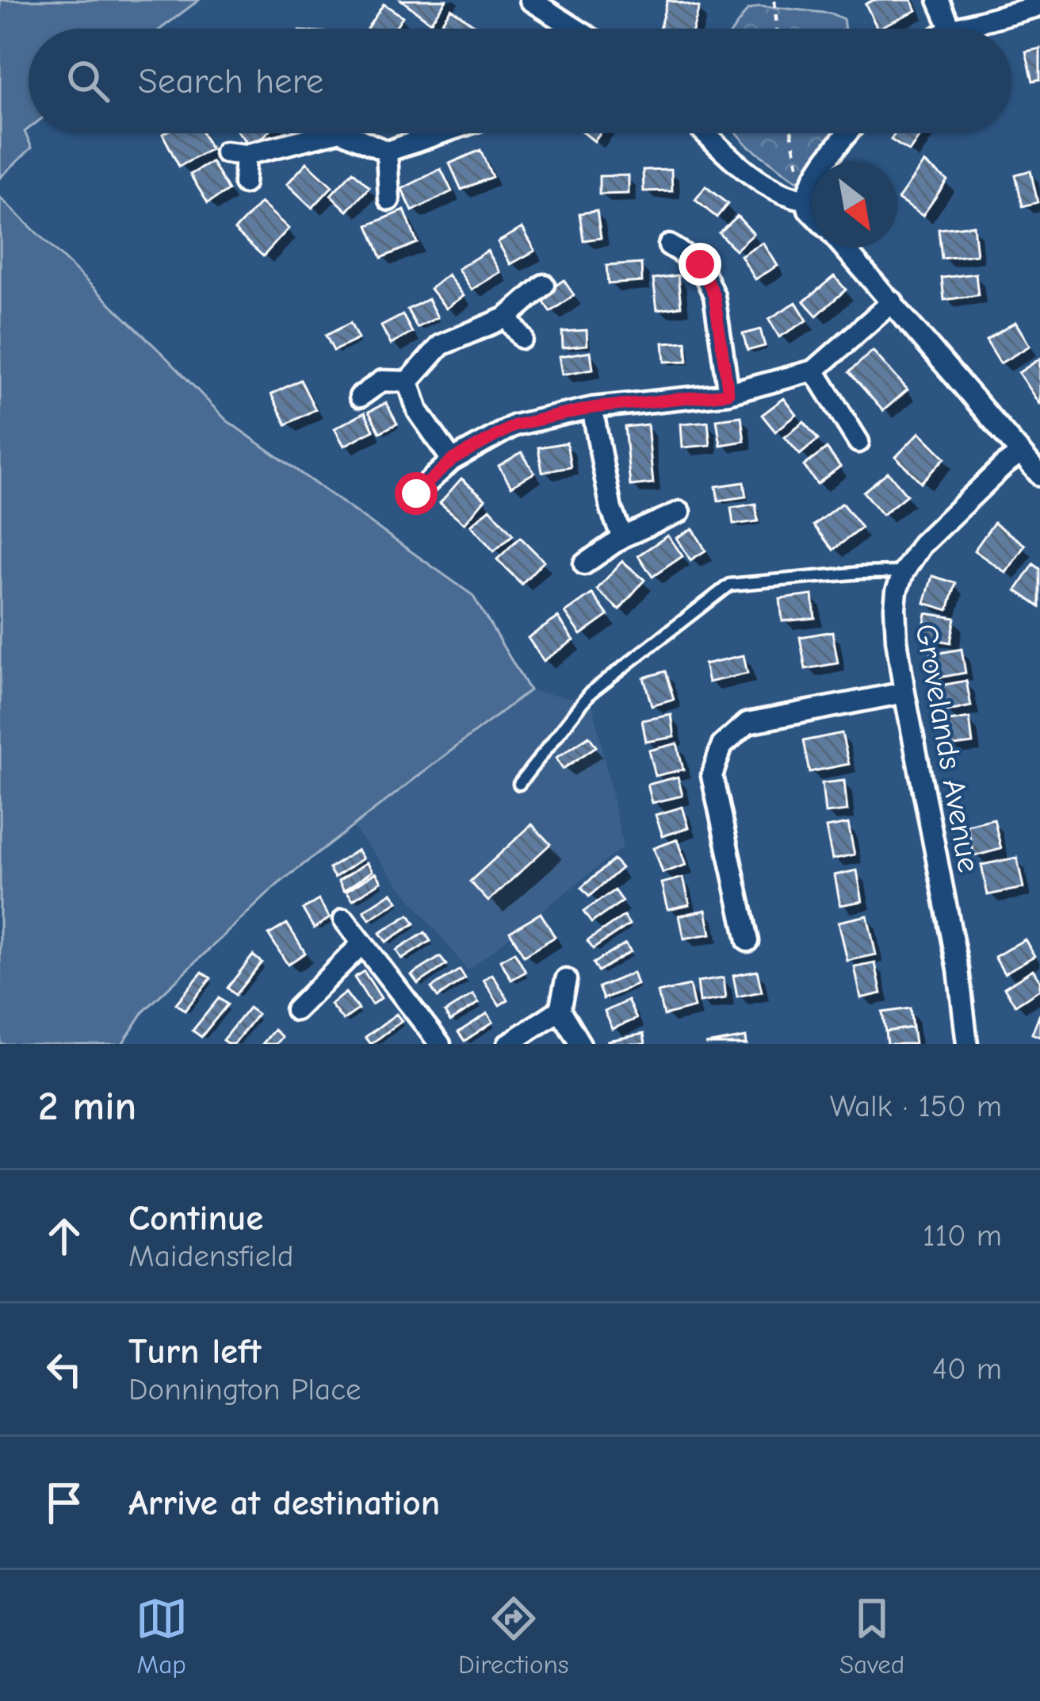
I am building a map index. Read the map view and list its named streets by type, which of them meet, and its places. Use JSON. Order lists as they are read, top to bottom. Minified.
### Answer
{"streets":{"street":["Grovelands Avenue"]},"north":"bottom right","page":{"search":"Search here","heading":["2 min","Walk · 150 m"],"list":[["Continue","Maidensfield","110 m"],["Turn left","Donnington Place","40 m"],"Arrive at destination"],"nav":["Map","Directions","Saved"]}}
